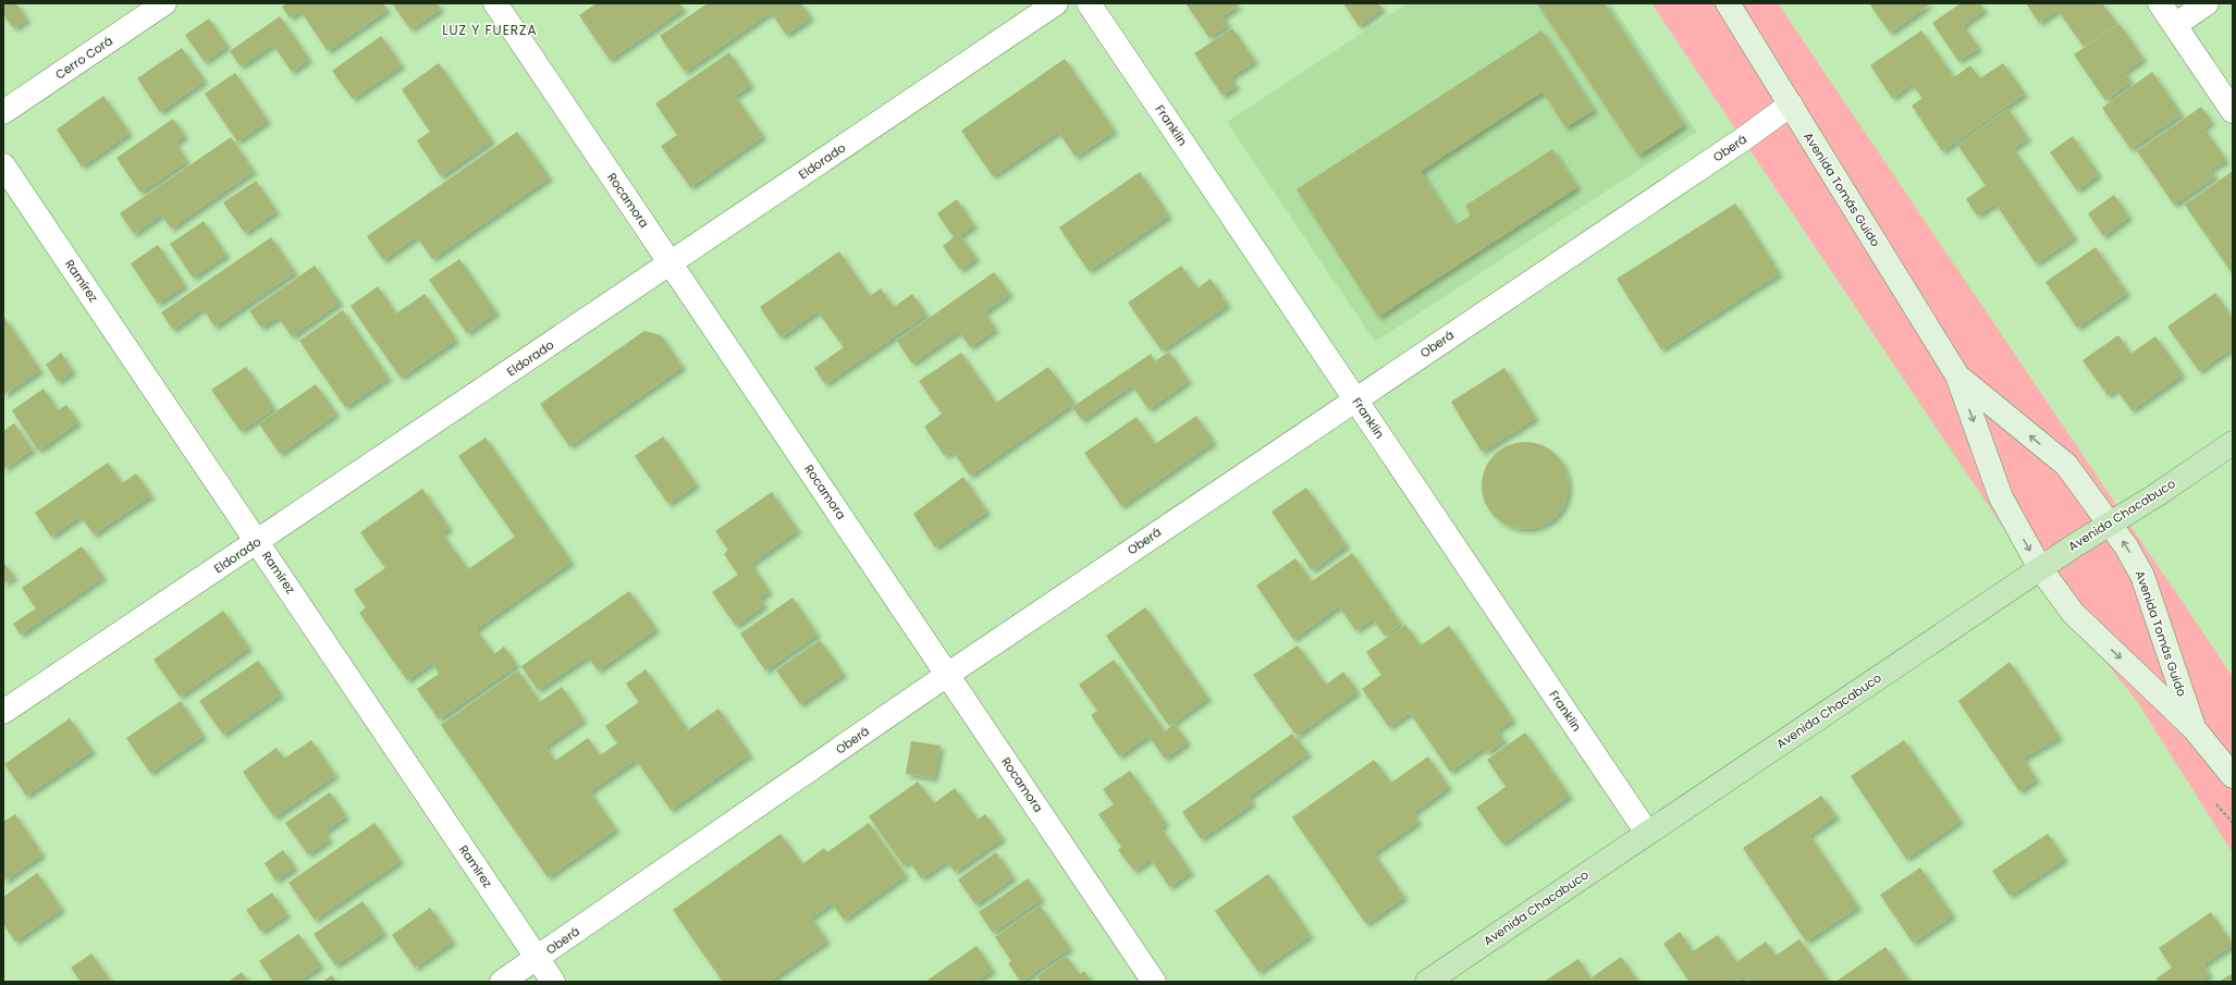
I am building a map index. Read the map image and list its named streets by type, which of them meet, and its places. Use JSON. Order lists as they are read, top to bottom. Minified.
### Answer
{"streets":{"main road":["Avenida Tomás Guido","Avenida Chacabuco"],"street":["Cerro Corá","Franklin","Oberá","Eldorado","Rocamora","Ramírez"]},"crossings":[["Franklin","Oberá"],["Franklin","Avenida Chacabuco"],["Oberá","Avenida Tomás Guido"],["Oberá","Rocamora"],["Oberá","Ramírez"],["Eldorado","Rocamora"],["Eldorado","Ramírez"],["Avenida Tomás Guido","Avenida Chacabuco"]],"districts":["LUZ Y FUERZA"]}
